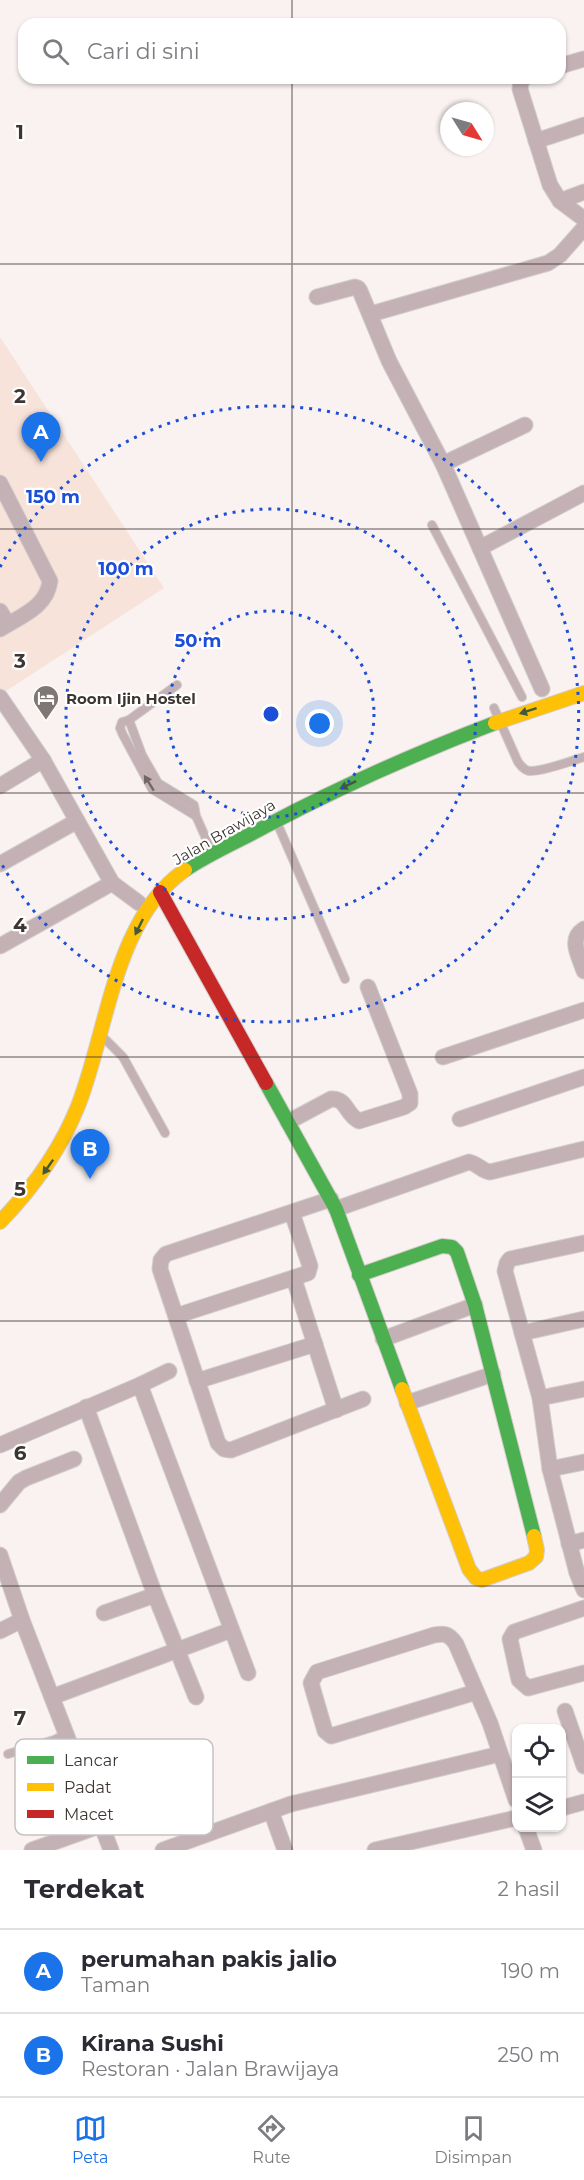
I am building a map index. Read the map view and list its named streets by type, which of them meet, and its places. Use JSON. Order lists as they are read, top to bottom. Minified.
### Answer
{"streets":{"main road":["Jalan Brawijaya"]},"places":{"hotel":["Room Ijin Hostel"]},"legend":["Lancar","Padat","Macet"],"north":"bottom right","page":{"search":"Cari di sini","pins":["A","B"],"heading":["Terdekat","2 hasil"],"list":[{"mark":"A","name":"perumahan pakis jalio","note":"Taman","value":"190 m"},{"mark":"B","name":"Kirana Sushi","note":"Restoran · Jalan Brawijaya","value":"250 m"}],"nav":["Peta","Rute","Disimpan"]},"grid":{"rows":["1","2","3","4","5","6","7"]},"rings":["150 m","100 m","50 m"]}
